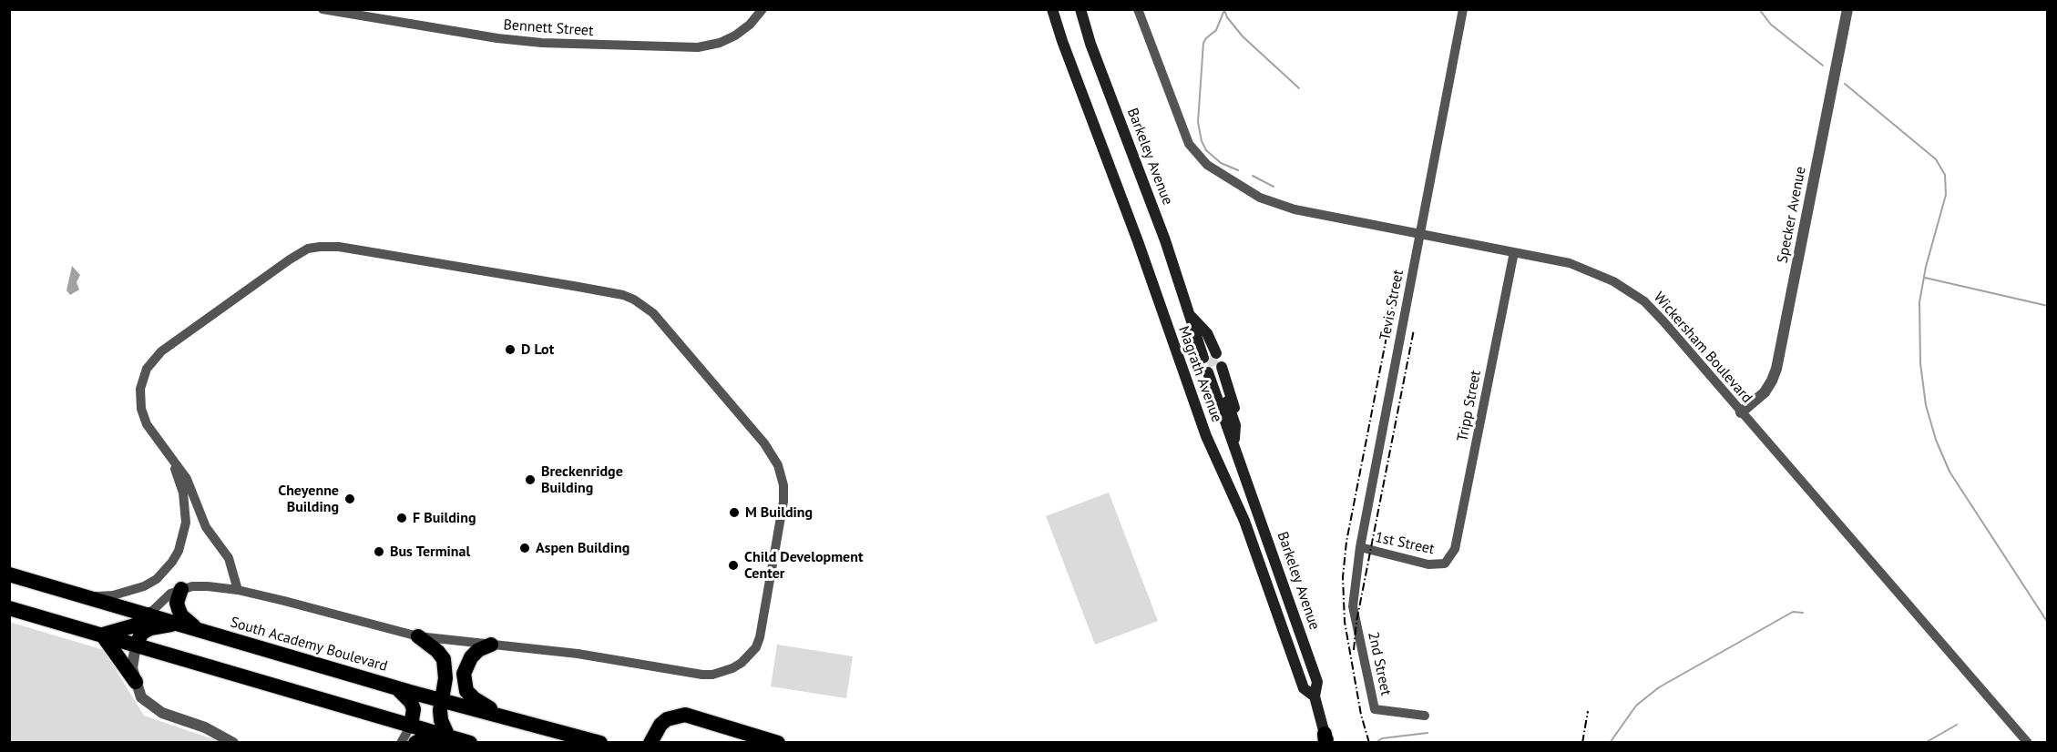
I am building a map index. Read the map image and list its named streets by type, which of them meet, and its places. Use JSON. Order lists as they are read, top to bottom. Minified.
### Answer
{"streets":{"highway":["South Academy Boulevard"],"main road":["Barkeley Avenue","Magrath Avenue"],"street":["Bennett Street","Specker Avenue","Tevis Street","Wickersham Boulevard","Tripp Street","1st Street","2nd Street"]},"crossings":[["Barkeley Avenue","Magrath Avenue"],["Specker Avenue","Wickersham Boulevard"],["Tevis Street","Wickersham Boulevard"],["Tevis Street","1st Street"],["Tevis Street","2nd Street"],["Wickersham Boulevard","Tripp Street"],["Tripp Street","1st Street"]],"places":["D Lot","Breckenridge Building","Cheyenne Building","M Building","F Building","Aspen Building","Bus Terminal","Child Development Center"]}
